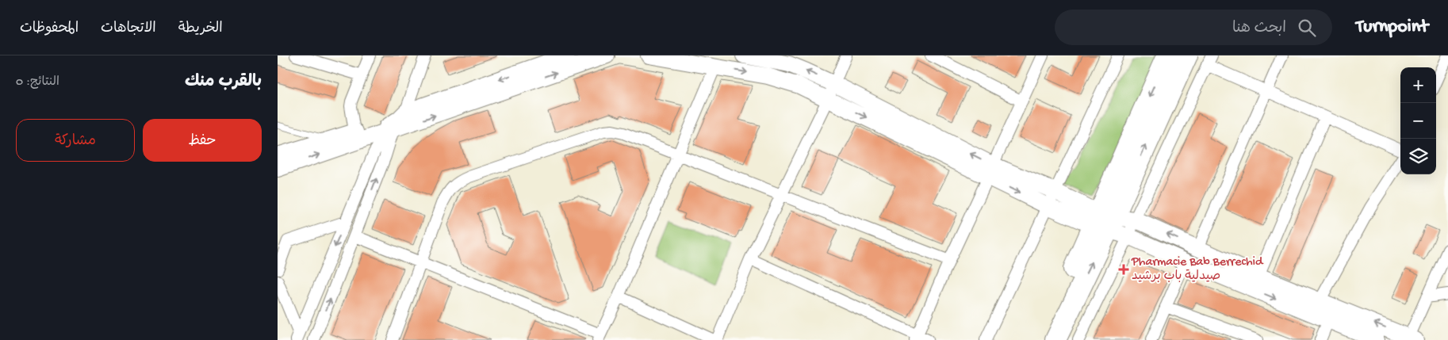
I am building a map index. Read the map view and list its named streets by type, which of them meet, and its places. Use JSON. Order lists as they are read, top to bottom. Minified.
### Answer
{"places":{"health":["Pharmacie Bab Berrechid صيدلية باب برشيد"]},"page":{"header":"Turnpoint","search":"ابحث هنا","nav":["الخريطة","الاتجاهات","المحفوظات"],"heading":["بالقرب منك","النتائج: 0"],"map_buttons":["+","−"],"buttons":["حفظ","مشاركة"]}}
